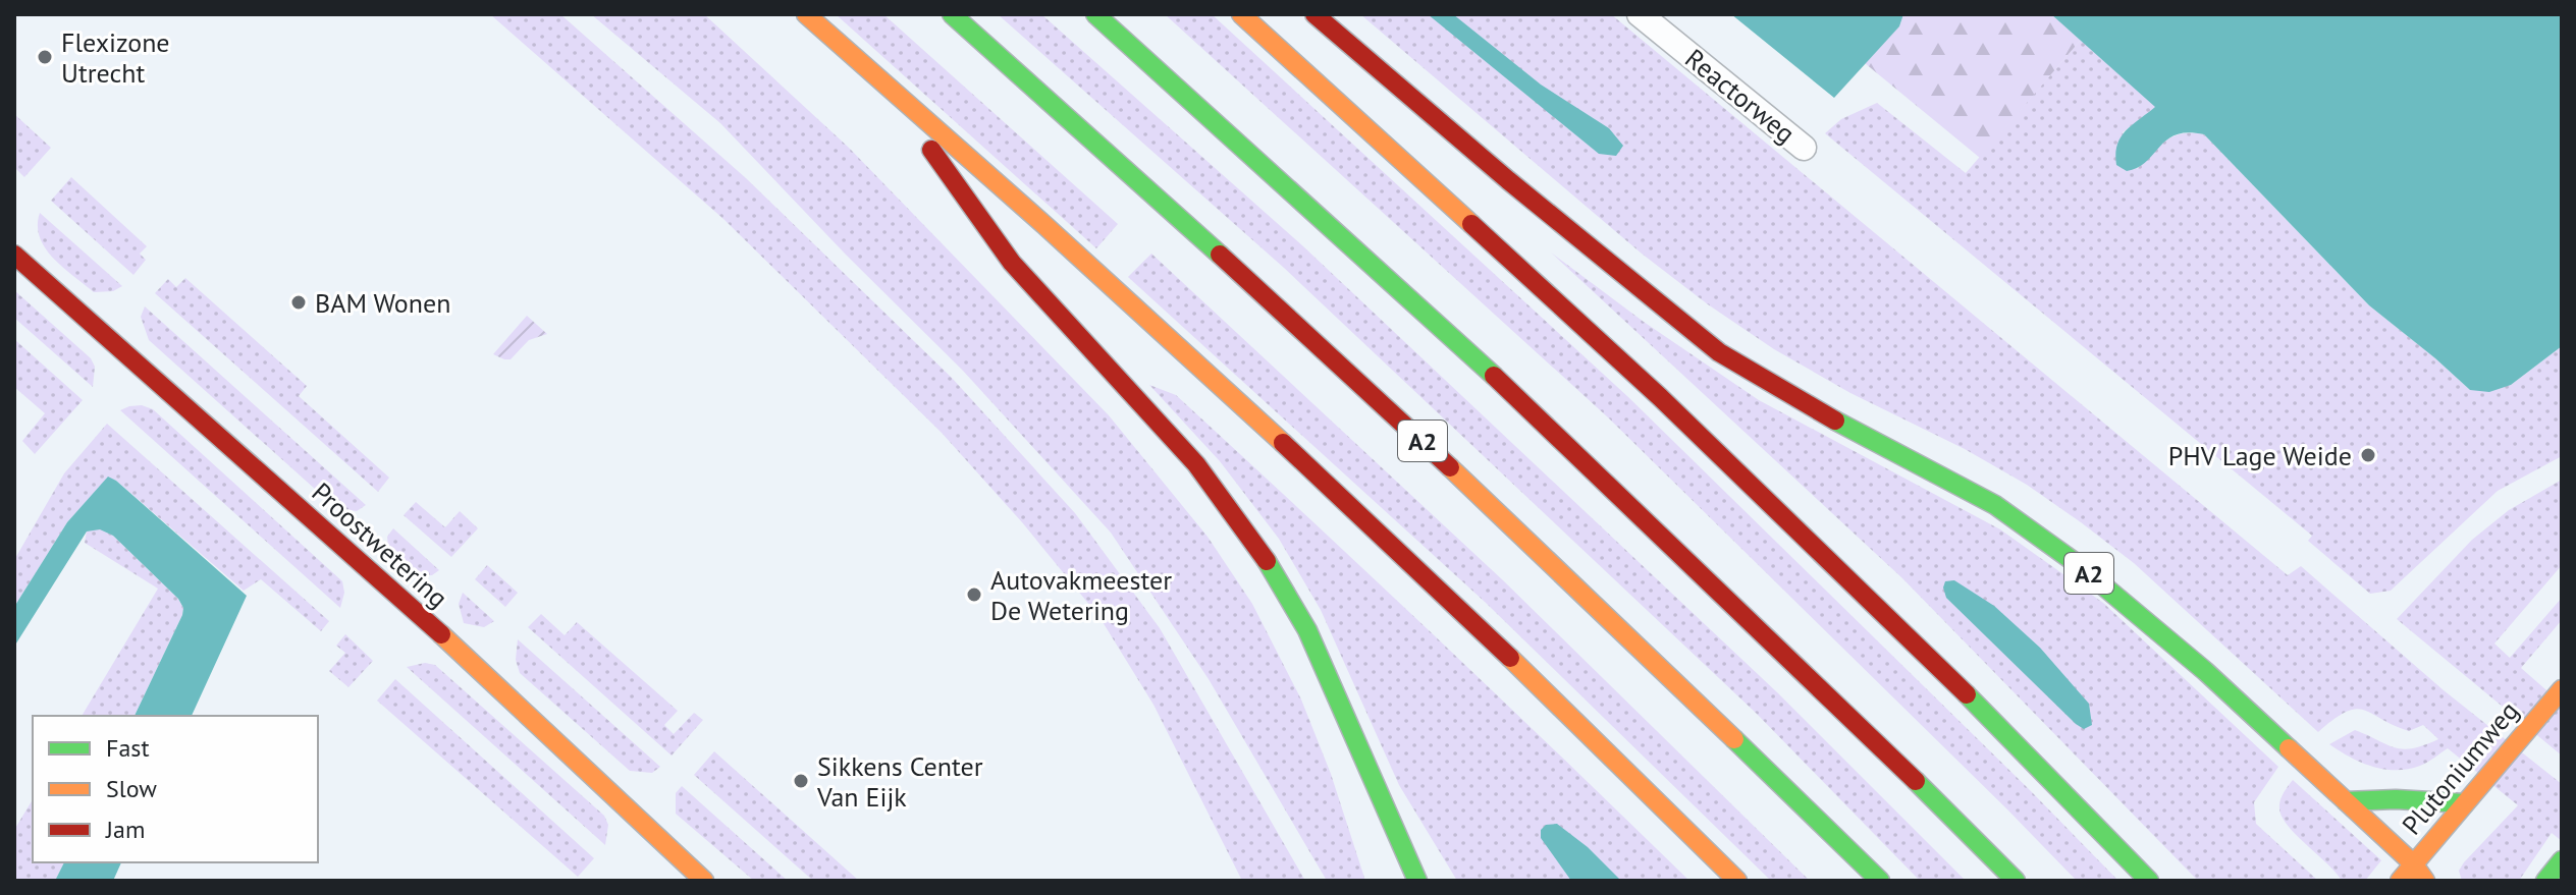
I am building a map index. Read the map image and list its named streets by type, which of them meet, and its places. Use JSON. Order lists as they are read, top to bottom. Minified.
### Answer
{"streets":{"main road":["A2","Proostwetering","Plutoniumweg"],"street":["Reactorweg"]},"crossings":[["A2","Plutoniumweg"]],"places":["Flexizone Utrecht","BAM Wonen","PHV Lage Weide","Autovakmeester De Wetering","Sikkens Center Van Eijk"],"legend":["Fast","Slow","Jam"]}
